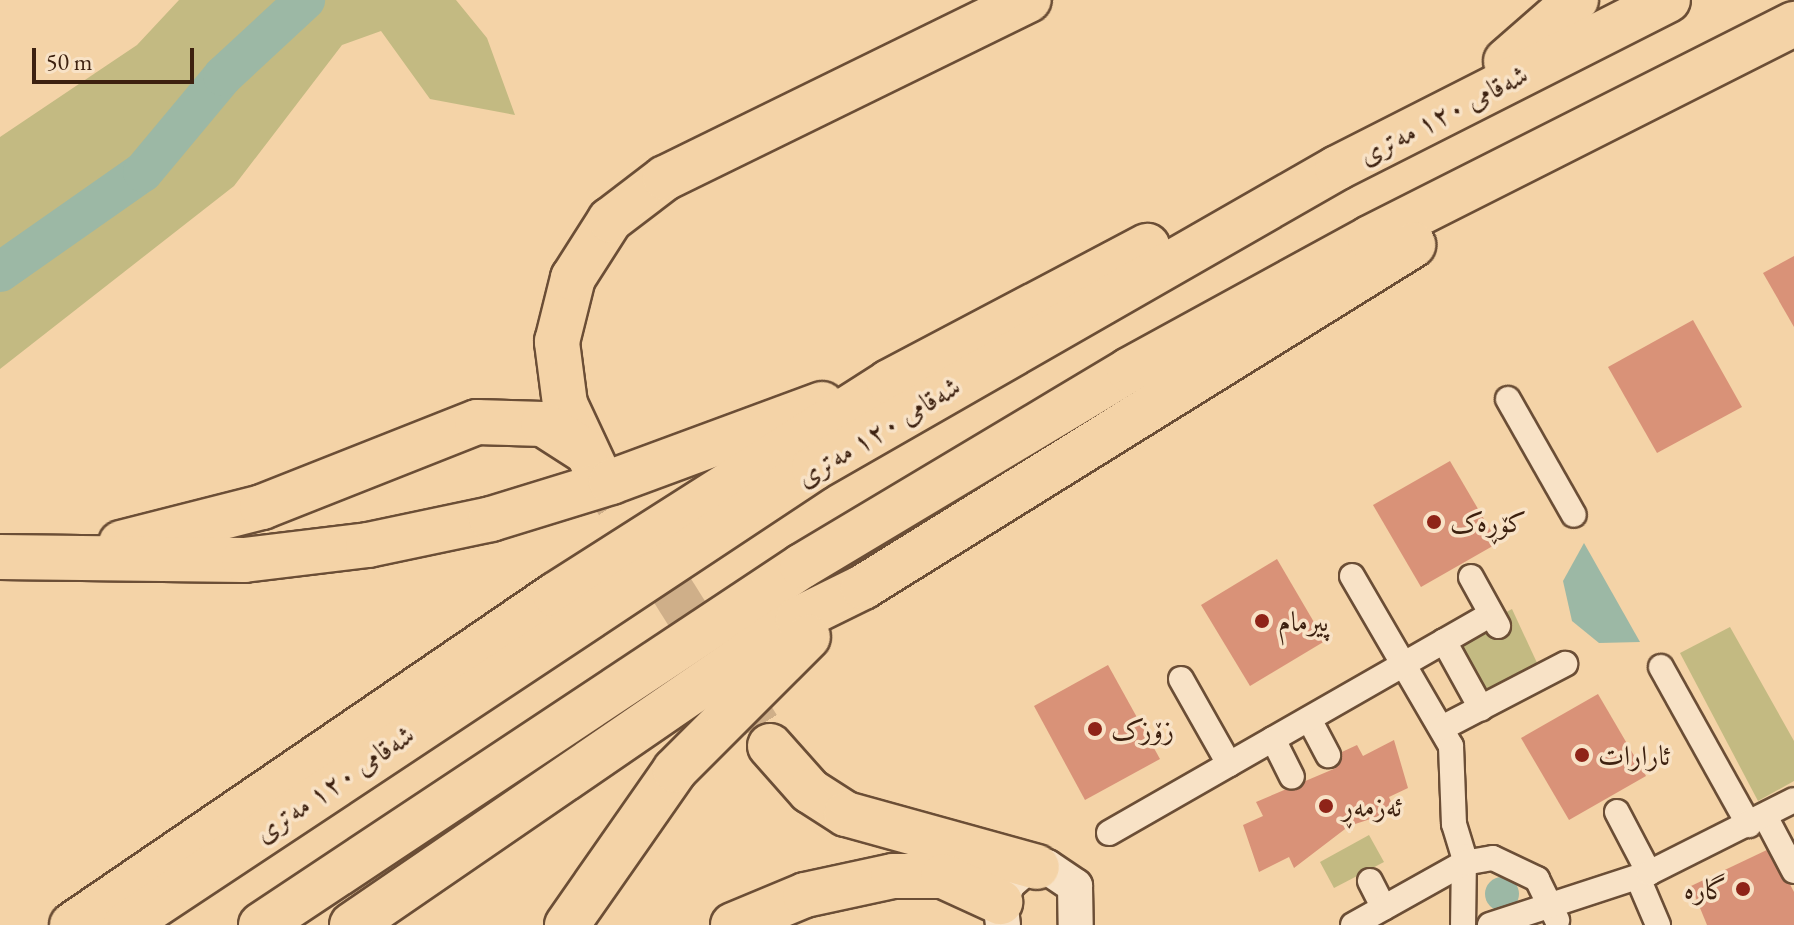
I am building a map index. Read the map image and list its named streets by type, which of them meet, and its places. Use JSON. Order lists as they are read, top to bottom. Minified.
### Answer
{"streets":{"highway":["شەقامی ١٢٠ مەتری"]},"places":["کۆڕەک","پیرمام","زۆزک","ئارارات","ئەزمەڕ","گارە"],"scale_bar":"50 m"}
